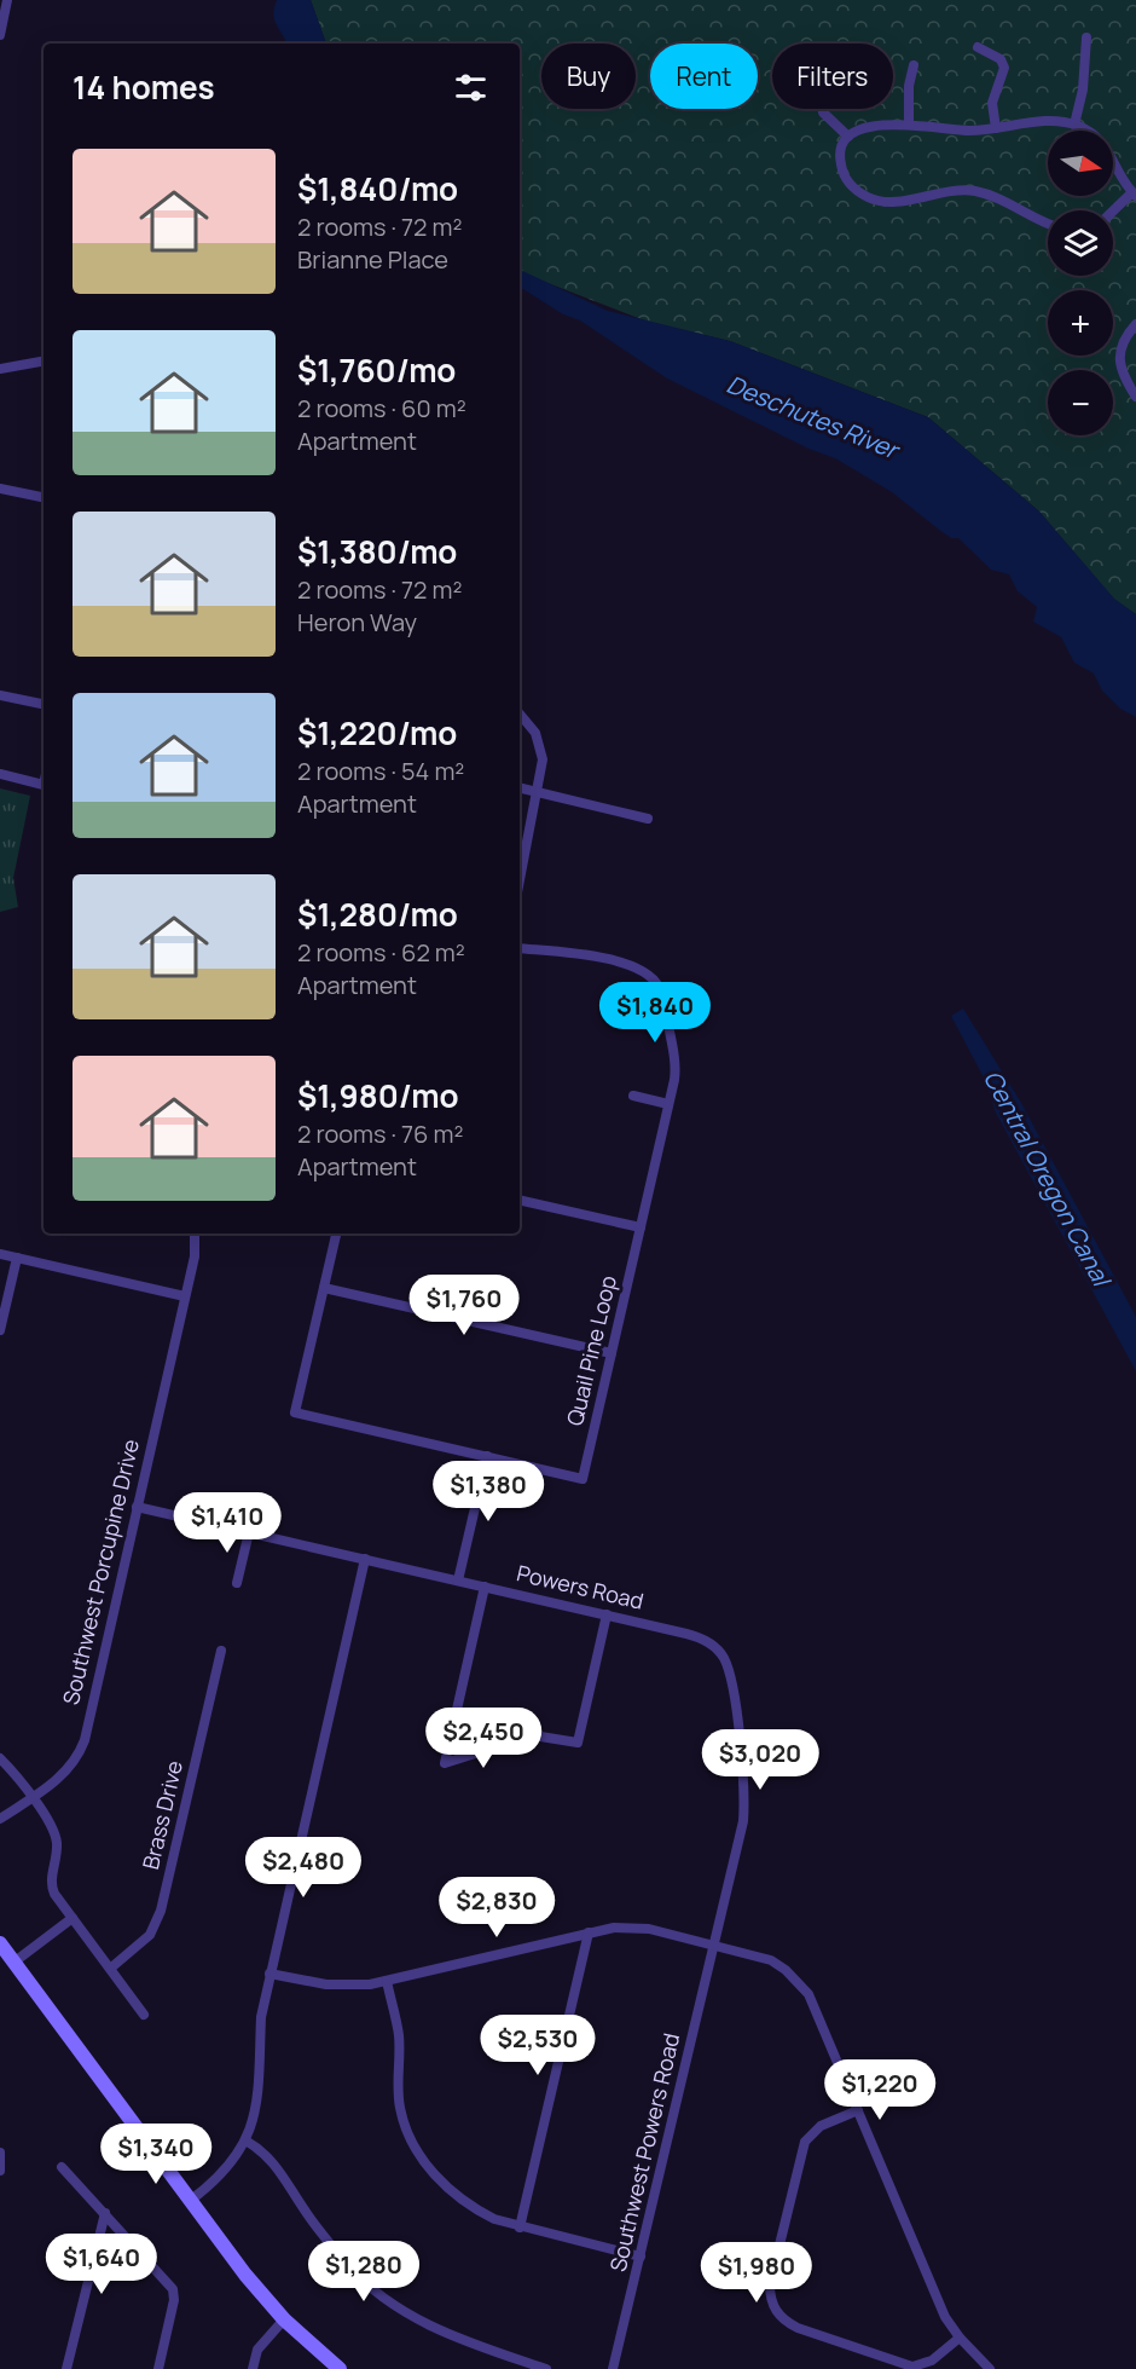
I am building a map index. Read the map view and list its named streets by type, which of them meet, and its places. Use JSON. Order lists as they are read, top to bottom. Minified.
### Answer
{"streets":{"street":["Quail Pine Loop","Southwest Porcupine Drive","Powers Road","Brass Drive","Southwest Powers Road"]},"crossings":[["Southwest Porcupine Drive","Powers Road"],["Powers Road","Southwest Powers Road"]],"water":["Deschutes River","Central Oregon Canal"],"north":"right","page":{"chip":["Buy","Rent","Filters"],"heading":"14 homes","map_buttons":["+","−"],"list":[{"name":"$1,840/mo","note":"2 rooms · 72 m² · Brianne Place"},{"name":"$1,760/mo","note":"2 rooms · 60 m² · Apartment"},{"name":"$1,380/mo","note":"2 rooms · 72 m² · Heron Way"},{"name":"$1,220/mo","note":"2 rooms · 54 m² · Apartment"},{"name":"$1,280/mo","note":"2 rooms · 62 m² · Apartment"},{"name":"$1,980/mo","note":"2 rooms · 76 m² · Apartment"}],"price":["$1,840","$1,760","$1,380","$1,410","$2,450","$3,020","$2,480","$2,830","$2,530","$1,220","$1,340","$1,640","$1,280","$1,980"]}}
